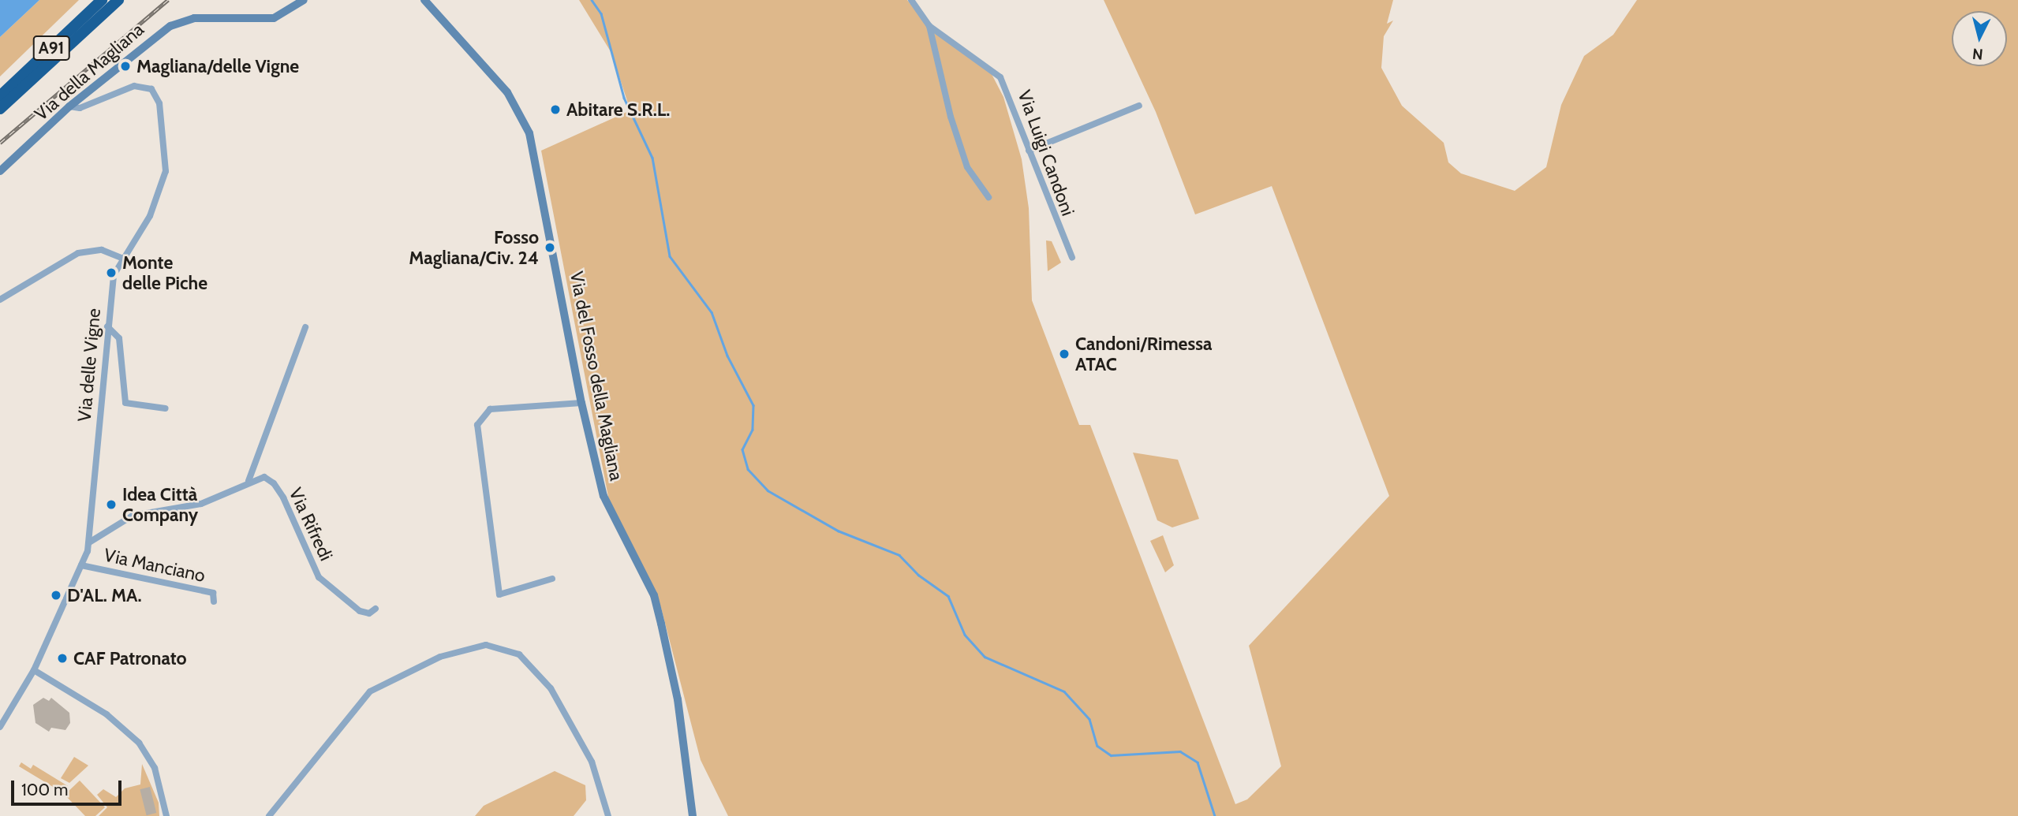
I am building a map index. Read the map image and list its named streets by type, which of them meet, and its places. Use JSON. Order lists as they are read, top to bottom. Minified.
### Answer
{"streets":{"highway":["A91"],"street":["Via della Magliana","Via Luigi Candoni","Via delle Vigne","Via del Fosso della Magliana","Via Rifredi","Via Manciano"]},"crossings":[["Via della Magliana","Via delle Vigne"],["Via delle Vigne","Via Manciano"]],"places":["Magliana/delle Vigne","Abitare S.R.L.","Fosso Magliana/Civ. 24","Monte delle Piche","Candoni/Rimessa ATAC","Idea Città Company","D'AL. MA.","CAF Patronato"],"scale_bar":"100 m","north":"bottom"}
